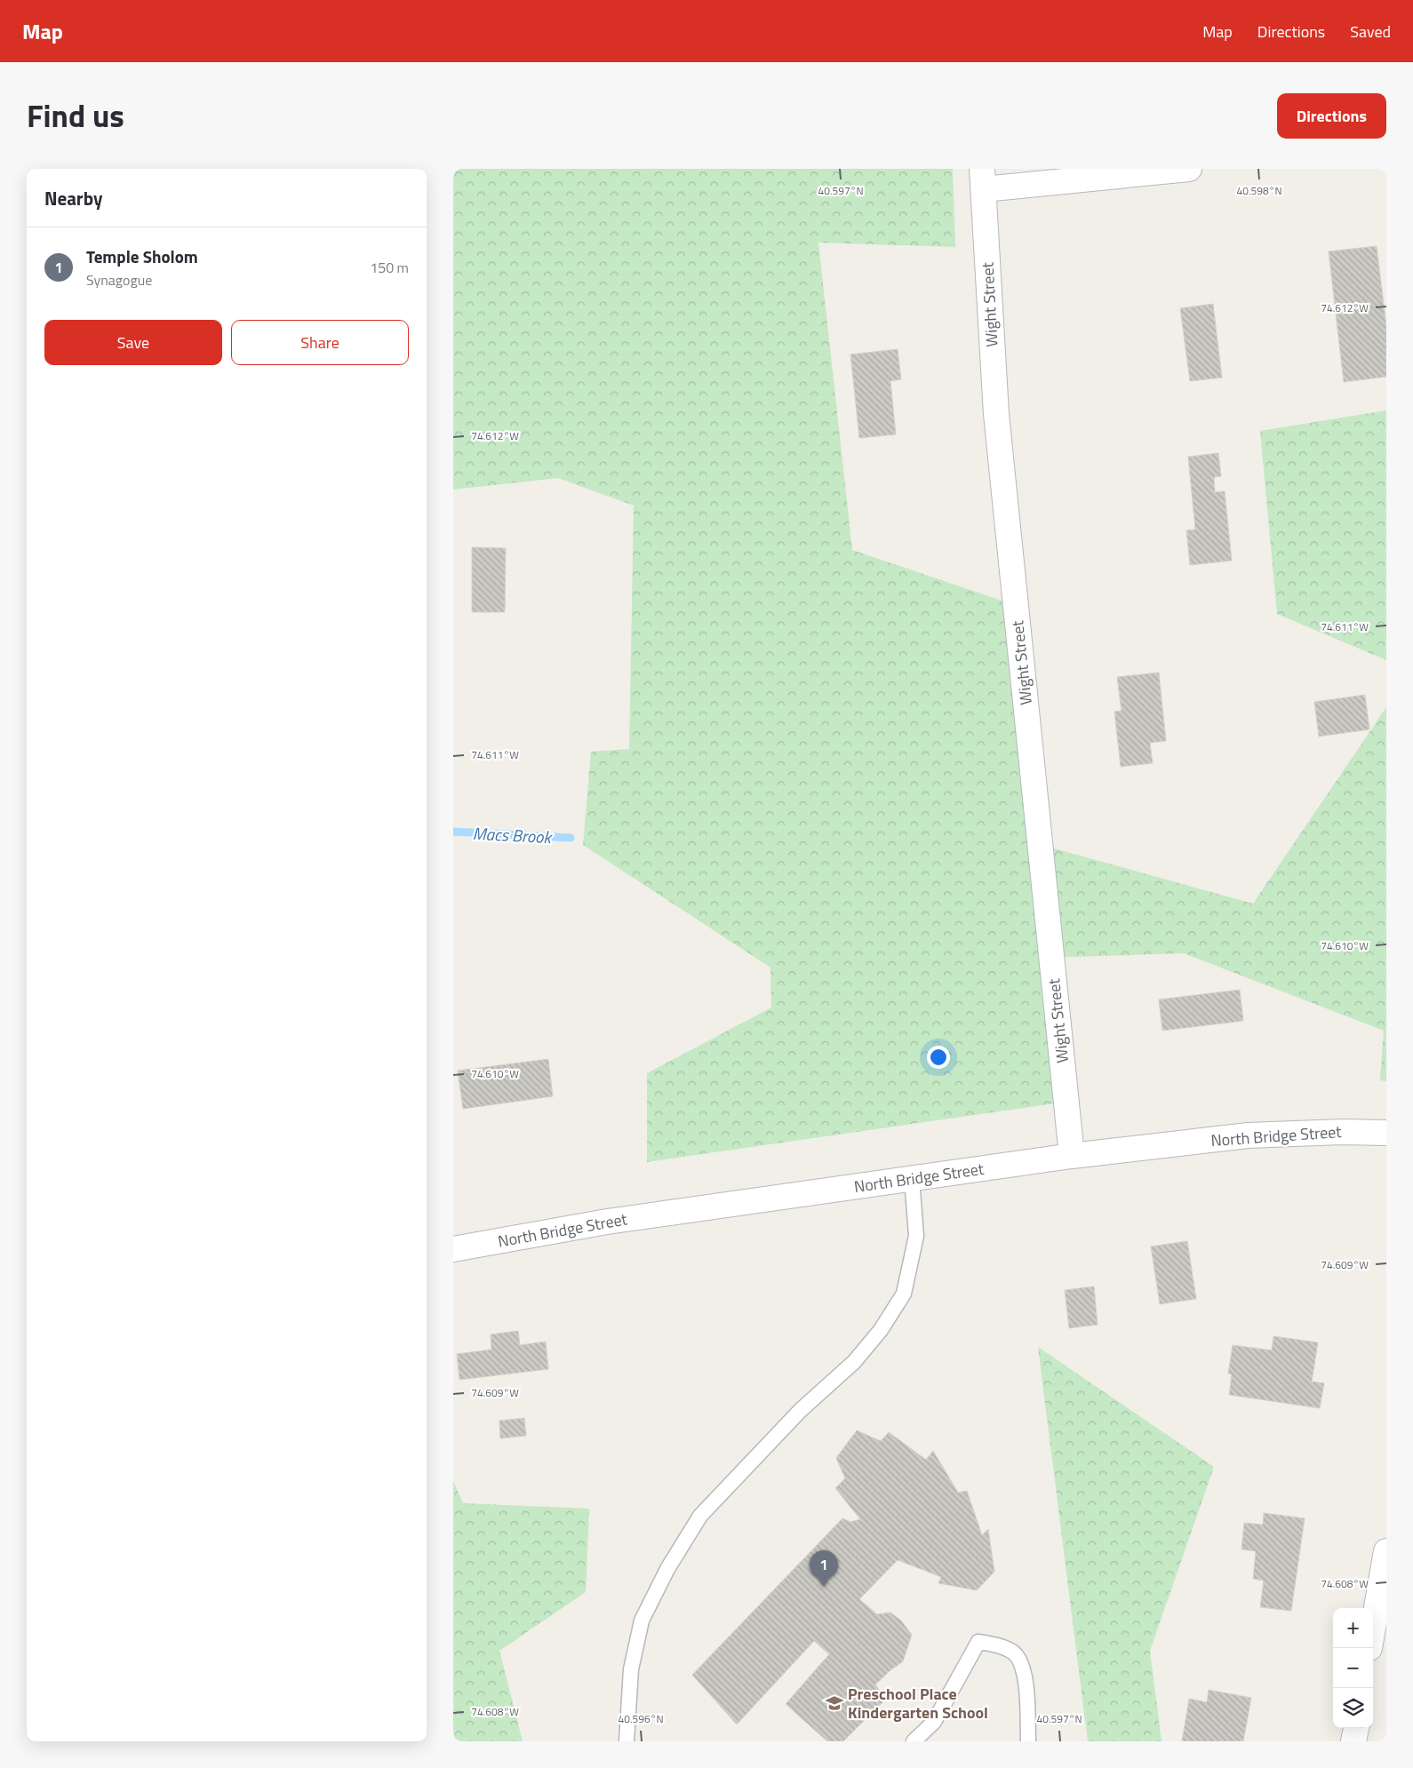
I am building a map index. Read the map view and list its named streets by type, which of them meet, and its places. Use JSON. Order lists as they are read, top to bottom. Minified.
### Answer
{"streets":{"street":["Wight Street","North Bridge Street"]},"crossings":[["Wight Street","North Bridge Street"]],"water":["Macs Brook"],"places":{"school or university":["Preschool Place Kindergarten School"]},"page":{"header":"Map","nav":["Map","Directions","Saved"],"title":"Find us","buttons":["Directions",["Save","Share"]],"heading":"Nearby","list":[{"mark":"1","name":"Temple Sholom","note":"Synagogue","value":"150 m"}],"pins":"1","map_buttons":["+","−"]},"coordinates":["40.597°N","40.598°N","74.612°W","74.611°W","74.610°W","74.609°W","74.608°W","40.596°N"]}
